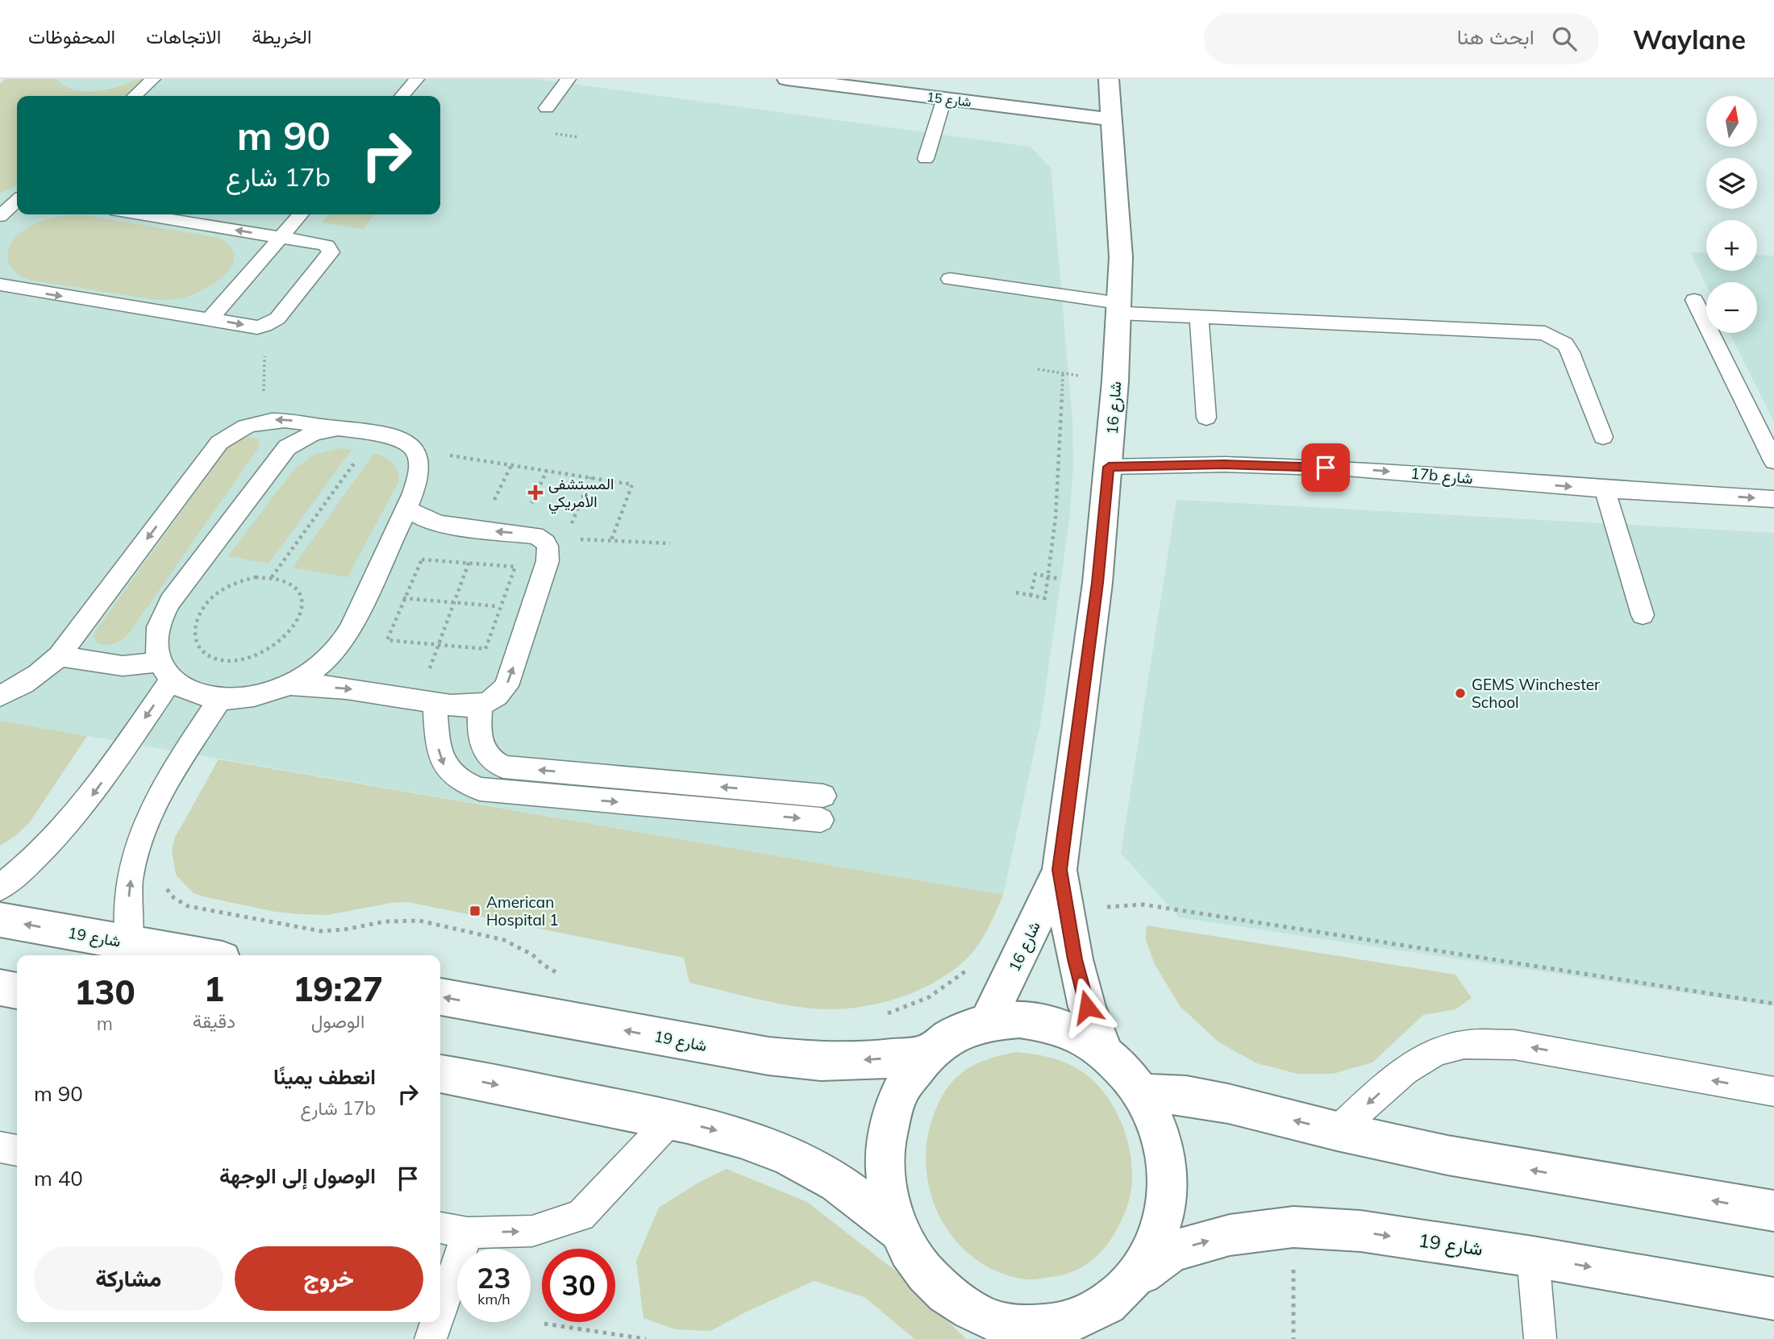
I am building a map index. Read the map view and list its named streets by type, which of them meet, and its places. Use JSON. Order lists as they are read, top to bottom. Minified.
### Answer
{"streets":{"main road":["شارع 15","شارع 16","شارع 19"],"lane":["17b شارع"]},"crossings":[["شارع 15","شارع 16"],["شارع 16","17b شارع"]],"one_way":["17b شارع"],"places":{"health":["المستشفى الأمريكي"],"other":["GEMS Winchester School"],"transit":["American Hospital 1"]},"north":"top","page":{"header":"Waylane","search":"ابحث هنا","nav":["الخريطة","الاتجاهات","المحفوظات"],"map_buttons":["+","−"],"turn":["90 m","17b شارع"],"eta":["19:27","الوصول","1","دقيقة","130","m"],"list":[{"name":"انعطف يمينًا","note":"17b شارع","value":"90 m"},{"name":"الوصول إلى الوجهة","value":"40 m"}],"buttons":["خروج","مشاركة"],"speed":"23 km/h","limit":"30"}}
